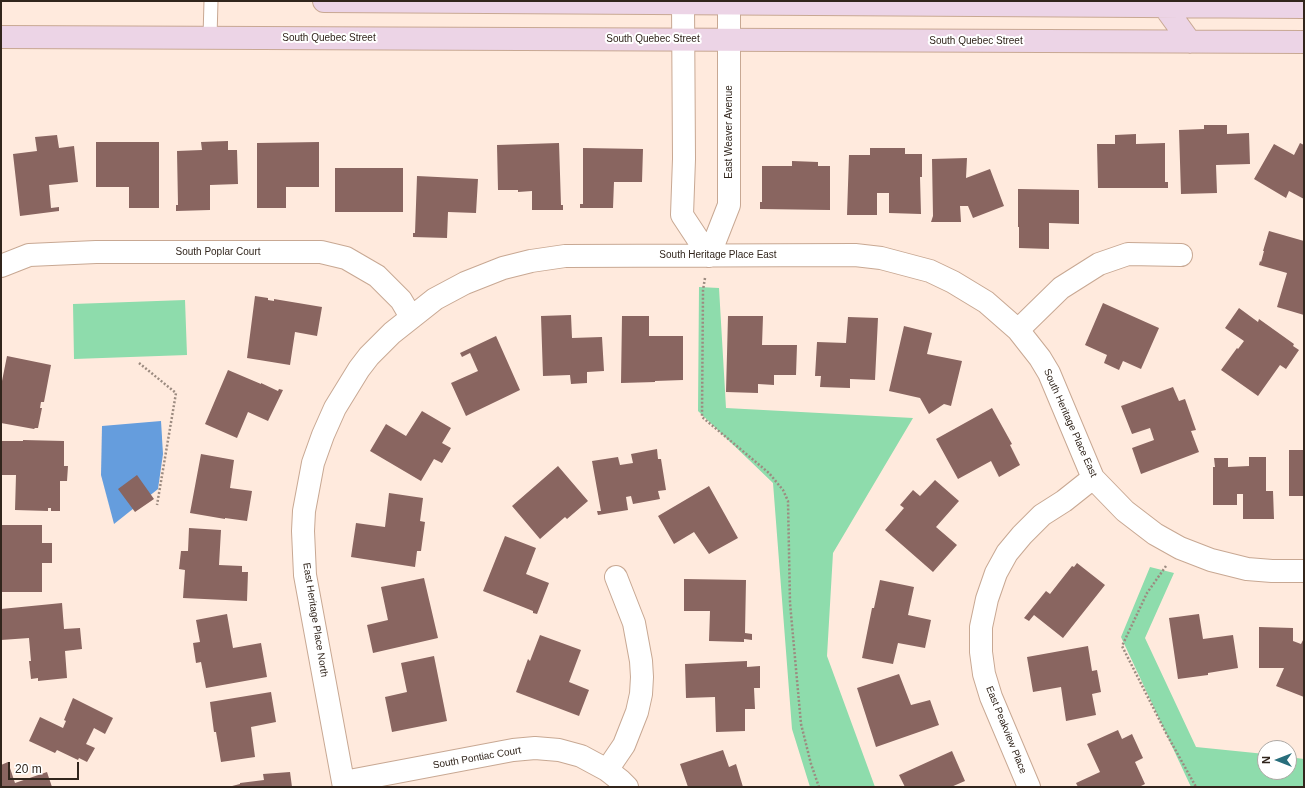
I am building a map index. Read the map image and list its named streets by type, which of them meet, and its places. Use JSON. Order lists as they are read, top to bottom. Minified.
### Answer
{"streets":{"main road":["South Quebec Street"],"street":["East Weaver Avenue","South Poplar Court","South Heritage Place East","East Heritage Place North","East Peakview Place","South Pontiac Court"]},"crossings":[["South Quebec Street","East Weaver Avenue"],["East Weaver Avenue","South Heritage Place East"],["South Poplar Court","South Heritage Place East"],["South Poplar Court","East Heritage Place North"],["South Heritage Place East","East Heritage Place North"],["South Heritage Place East","East Peakview Place"],["East Heritage Place North","South Pontiac Court"]],"scale_bar":"20 m","north":"left"}
